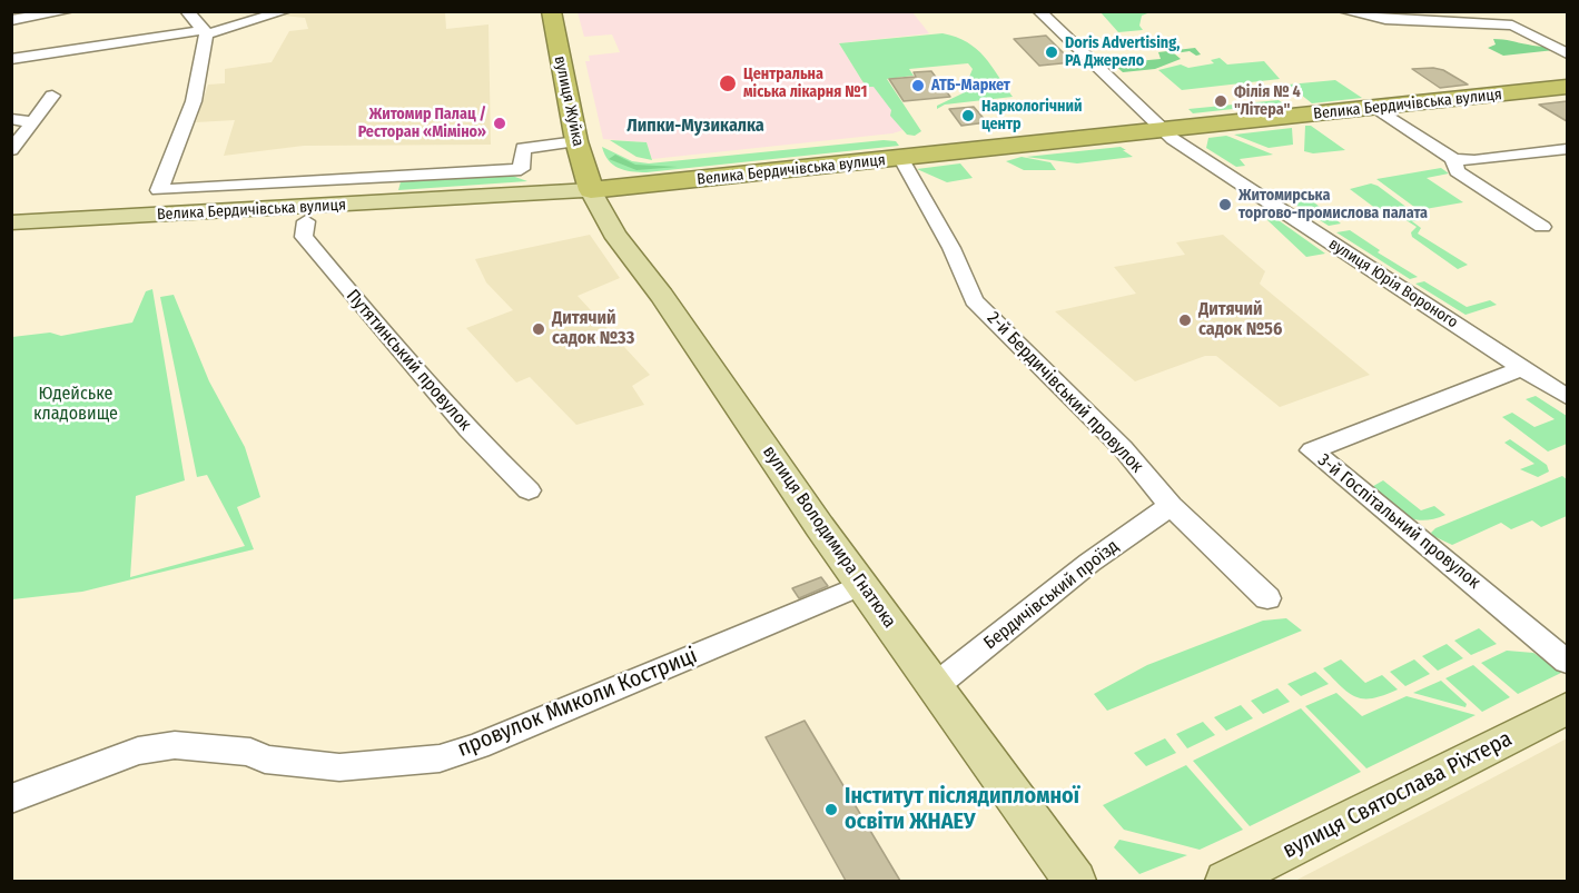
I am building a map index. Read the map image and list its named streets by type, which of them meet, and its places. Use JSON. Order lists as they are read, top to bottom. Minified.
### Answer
{"streets":{"highway":["вулиця Жуйка","Велика Бердичівська вулиця"],"main road":["вулиця Володимира Гнатюка","вулиця Святослава Ріхтера"],"street":["вулиця Юрія Вороного","Путятинський провулок","2-й Бердичівський провулок","3-й Госпітальний провулок","Бердичівський проїзд","провулок Миколи Костриці"]},"crossings":[["вулиця Жуйка","Велика Бердичівська вулиця"],["вулиця Жуйка","вулиця Володимира Гнатюка"],["Велика Бердичівська вулиця","вулиця Юрія Вороного"],["Велика Бердичівська вулиця","2-й Бердичівський провулок"],["Велика Бердичівська вулиця","вулиця Володимира Гнатюка"],["вулиця Юрія Вороного","3-й Госпітальний провулок"],["2-й Бердичівський провулок","Бердичівський проїзд"],["вулиця Володимира Гнатюка","Бердичівський проїзд"],["вулиця Володимира Гнатюка","провулок Миколи Костриці"]],"districts":["Липки-Музикалка"],"parks":["Юдейське кладовище"],"places":["Doris Advertising, РА Джерело","Центральна міська лікарня №1","АТБ-Маркет","Філія № 4 \"Літера\"","Наркологічний центр","Житомир Палац / Ресторан «Міміно»","Житомирська торгово-промислова палата","Дитячий садок №56","Дитячий садок №33","Інститут післядипломної освіти ЖНАЕУ"]}
